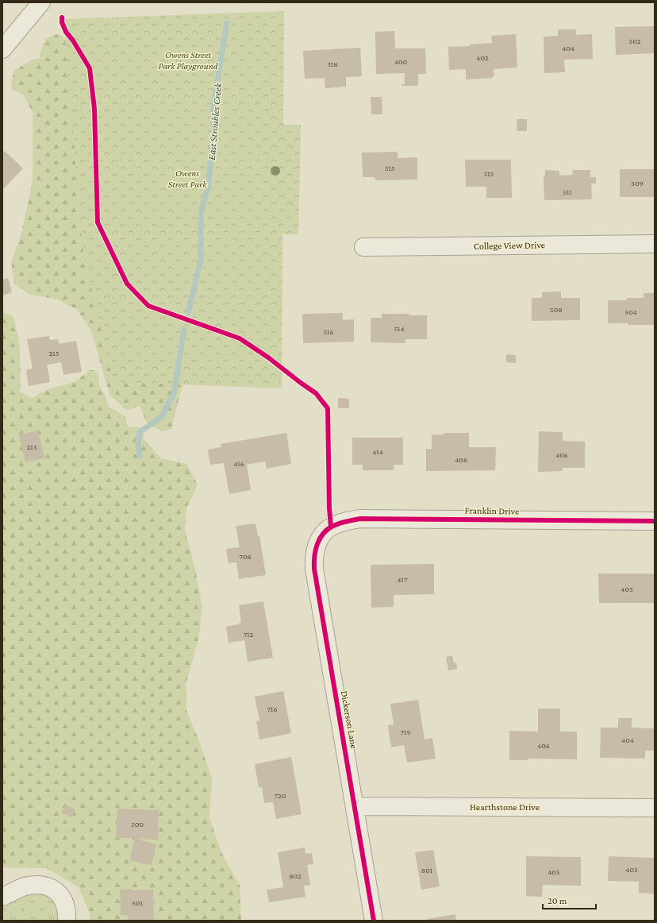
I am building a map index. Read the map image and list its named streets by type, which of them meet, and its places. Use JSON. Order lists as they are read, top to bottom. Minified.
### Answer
{"streets":{"street":["College View Drive","Franklin Drive","Dickerson Lane","Hearthstone Drive"]},"crossings":[["Franklin Drive","Dickerson Lane"],["Dickerson Lane","Hearthstone Drive"]],"water":["East Stroubles Creek"],"parks":["Owens Street Park Playground","Owens Street Park"],"house_numbers":["502","404","402","400","318","515","513","509","511","508","504","514","516","215","213","414","406","408","416","708","417","403","712","716","719","404","406","720","500","403","801","405","802","501"],"scale_bar":"20 m"}
